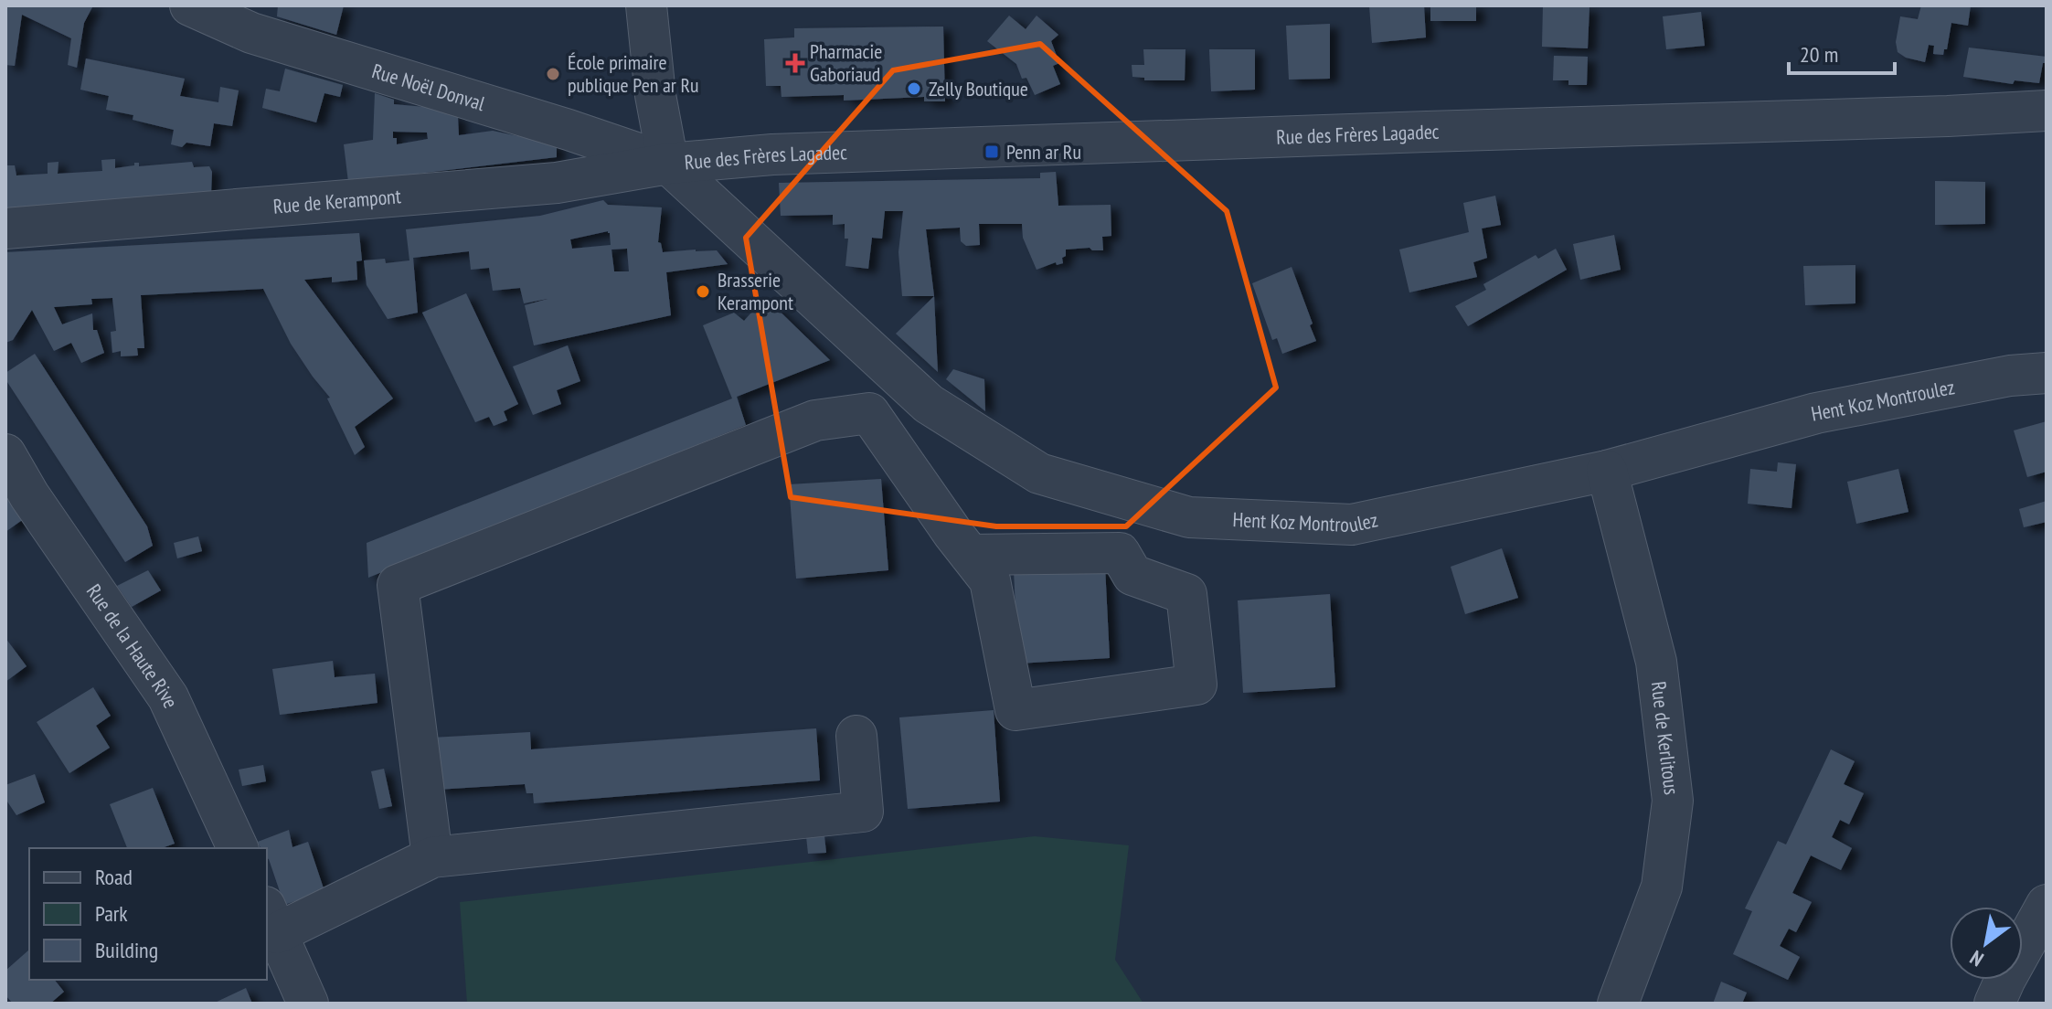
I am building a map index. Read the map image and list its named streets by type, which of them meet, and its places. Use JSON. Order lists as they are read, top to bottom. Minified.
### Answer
{"streets":{"street":["Rue Noël Donval","Rue des Frères Lagadec","Rue de Kerampont","Hent Koz Montroulez","Rue de la Haute Rive","Rue de Kerlitous"]},"crossings":[["Rue Noël Donval","Rue des Frères Lagadec"],["Rue Noël Donval","Rue de Kerampont"],["Rue Noël Donval","Hent Koz Montroulez"],["Rue des Frères Lagadec","Rue de Kerampont"],["Rue des Frères Lagadec","Hent Koz Montroulez"],["Rue de Kerampont","Hent Koz Montroulez"],["Hent Koz Montroulez","Rue de Kerlitous"]],"places":{"health":["Pharmacie Gaboriaud"],"other":["École primaire publique Pen ar Ru","Zelly Boutique","Brasserie Kerampont"],"transit":["Penn ar Ru"]},"legend":["Road","Park","Building"],"scale_bar":"20 m","north":"bottom left"}
